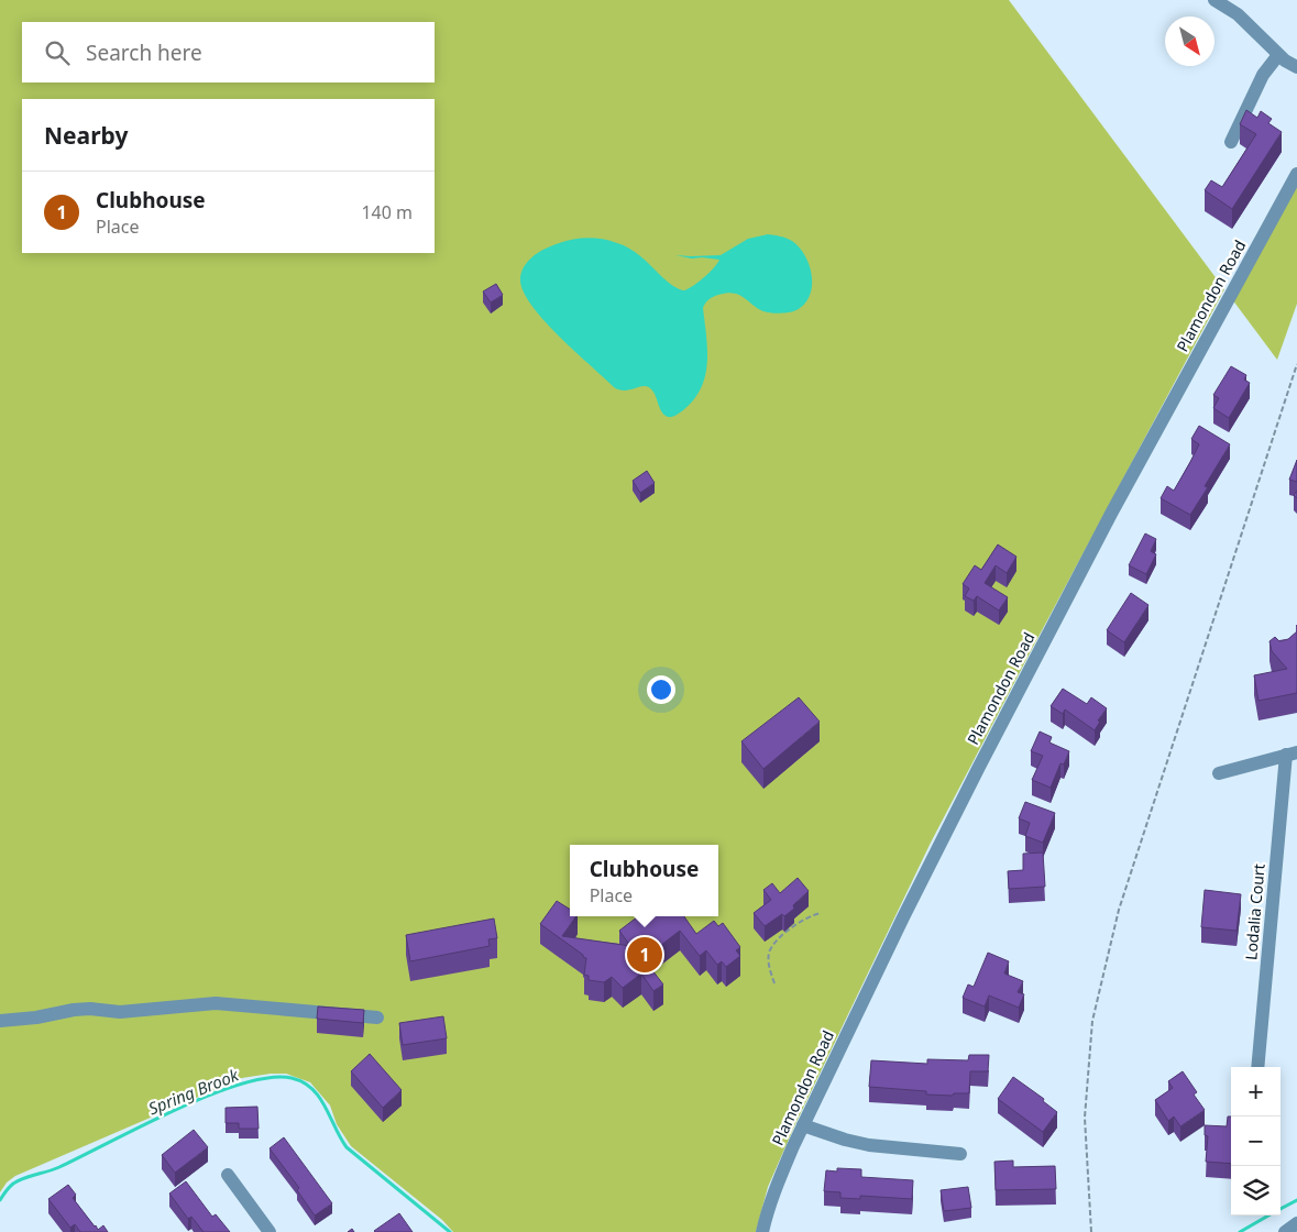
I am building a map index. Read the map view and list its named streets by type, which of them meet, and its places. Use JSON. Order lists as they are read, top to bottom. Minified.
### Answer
{"streets":{"street":["Plamondon Road","Lodalia Court"]},"water":["Spring Brook"],"north":"bottom right","page":{"search":"Search here","heading":"Nearby","list":[{"mark":"1","name":"Clubhouse","note":"Place","value":"140 m"}],"popup":["Clubhouse","Place"],"pins":"1","map_buttons":["+","−"]}}
